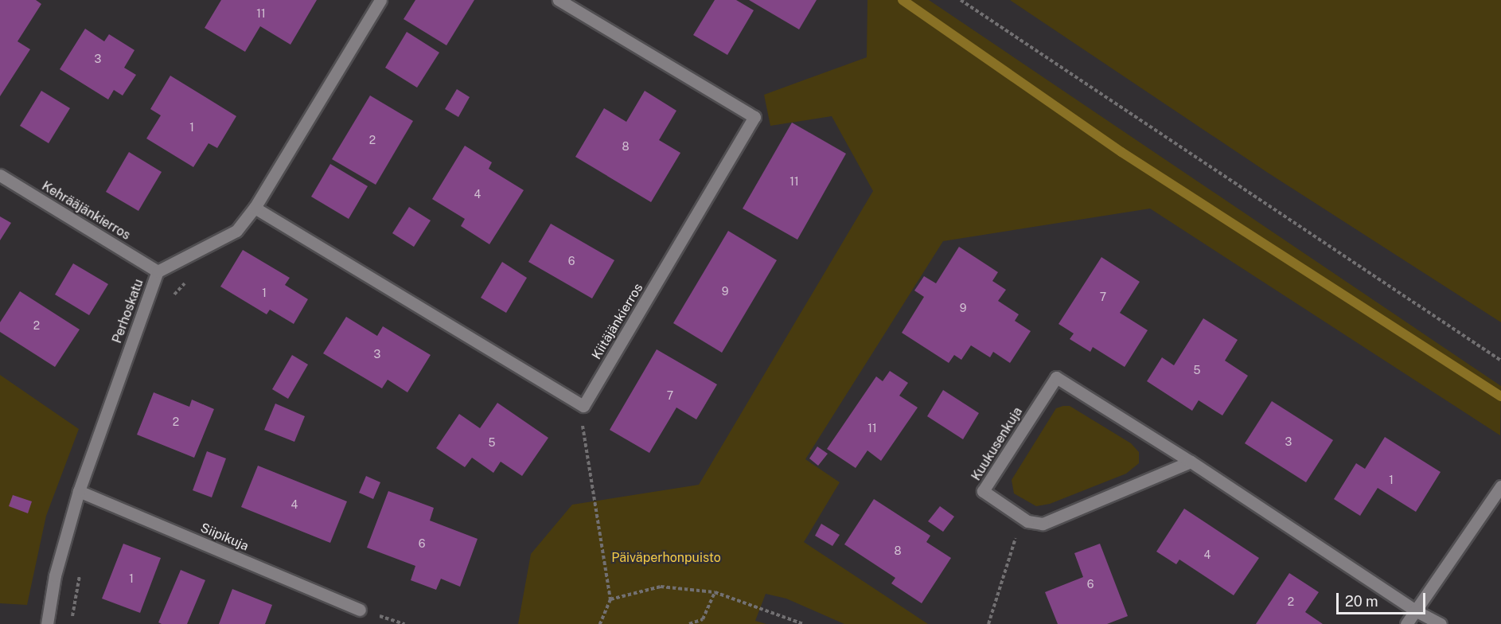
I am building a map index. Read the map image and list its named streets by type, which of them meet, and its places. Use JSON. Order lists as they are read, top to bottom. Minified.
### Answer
{"streets":{"street":["Kehrääjänkierros","Perhoskatu","Kiitäjänkierros","Kuukusenkuja","Siipikuja"]},"crossings":[["Kehrääjänkierros","Perhoskatu"],["Perhoskatu","Siipikuja"]],"parks":["Päiväperhonpuisto"],"house_numbers":["11","3","1","2","8","11","4","6","9","1","7","9","2","3","5","7","2","11","3","5","1","4","6","8","4","1","6","2"],"scale_bar":"20 m"}
